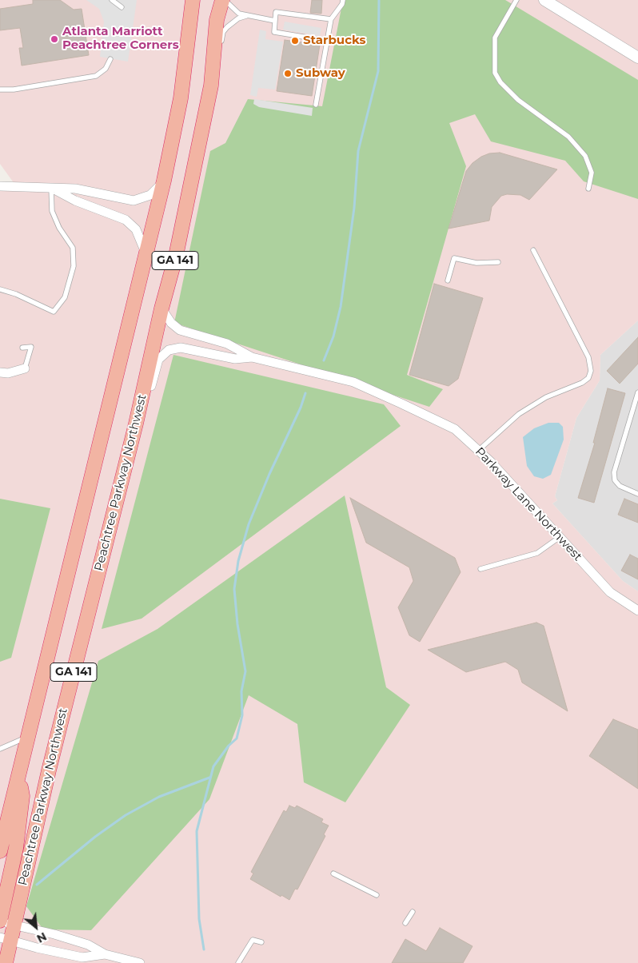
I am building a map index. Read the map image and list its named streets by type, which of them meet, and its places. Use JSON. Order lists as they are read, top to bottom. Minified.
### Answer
{"streets":{"highway":["GA 141","Peachtree Parkway Northwest"],"street":["Parkway Lane Northwest"]},"crossings":[["Peachtree Parkway Northwest","Parkway Lane Northwest"]],"places":["Atlanta Marriott Peachtree Corners","Starbucks","Subway"],"north":"bottom right"}
